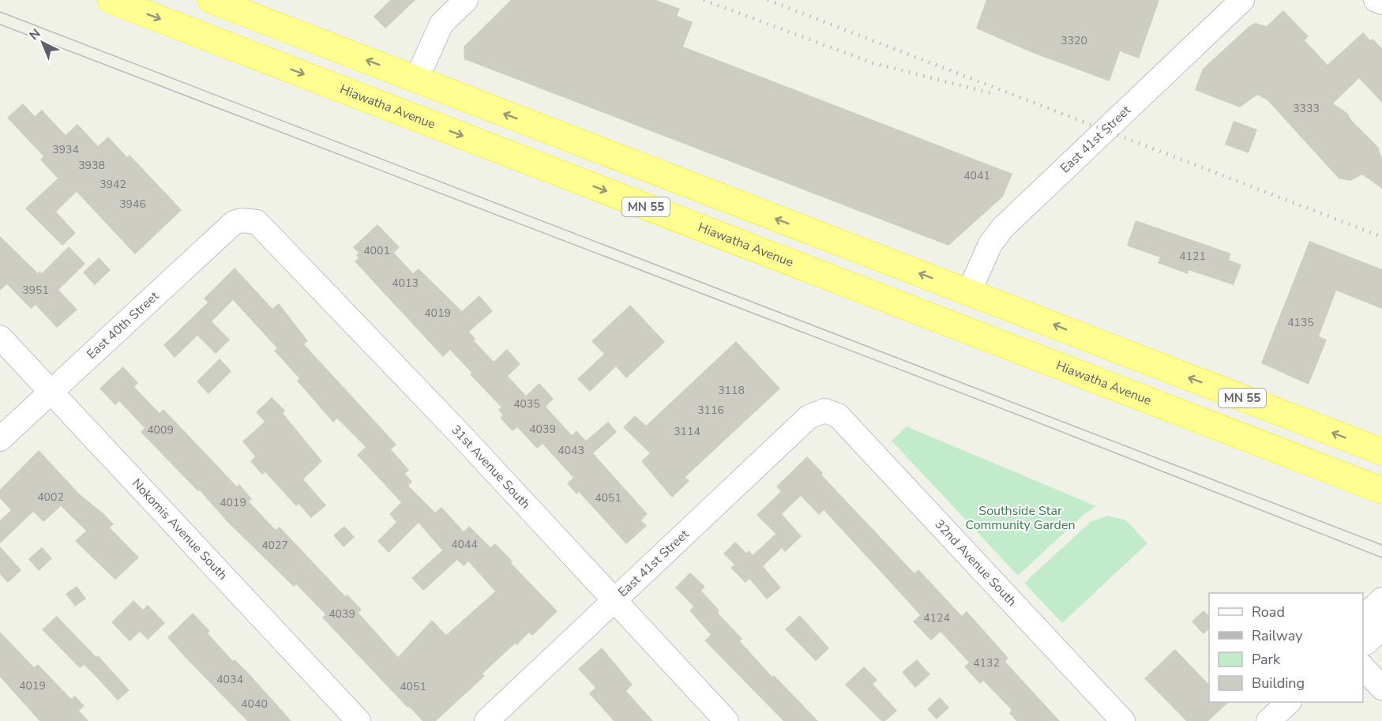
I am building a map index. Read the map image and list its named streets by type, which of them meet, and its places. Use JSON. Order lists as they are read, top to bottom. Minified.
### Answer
{"streets":{"highway":["Hiawatha Avenue","MN 55"],"street":["East 41st Street","East 40th Street","31st Avenue South","Nokomis Avenue South","32nd Avenue South"]},"crossings":[["East 41st Street","MN 55"],["East 41st Street","31st Avenue South"],["East 41st Street","32nd Avenue South"],["East 40th Street","31st Avenue South"],["East 40th Street","Nokomis Avenue South"]],"parks":["Southside Star Community Garden"],"house_numbers":["3320","3333","3934","3938","4041","3942","3946","4001","4121","4013","3951","4019","4135","3118","4035","3116","4039","4009","3114","4043","4002","4051","4019","4044","4027","4039","4124","4132","4034","4019","4051","4040"],"legend":["Road","Railway","Park","Building"],"north":"top left"}
